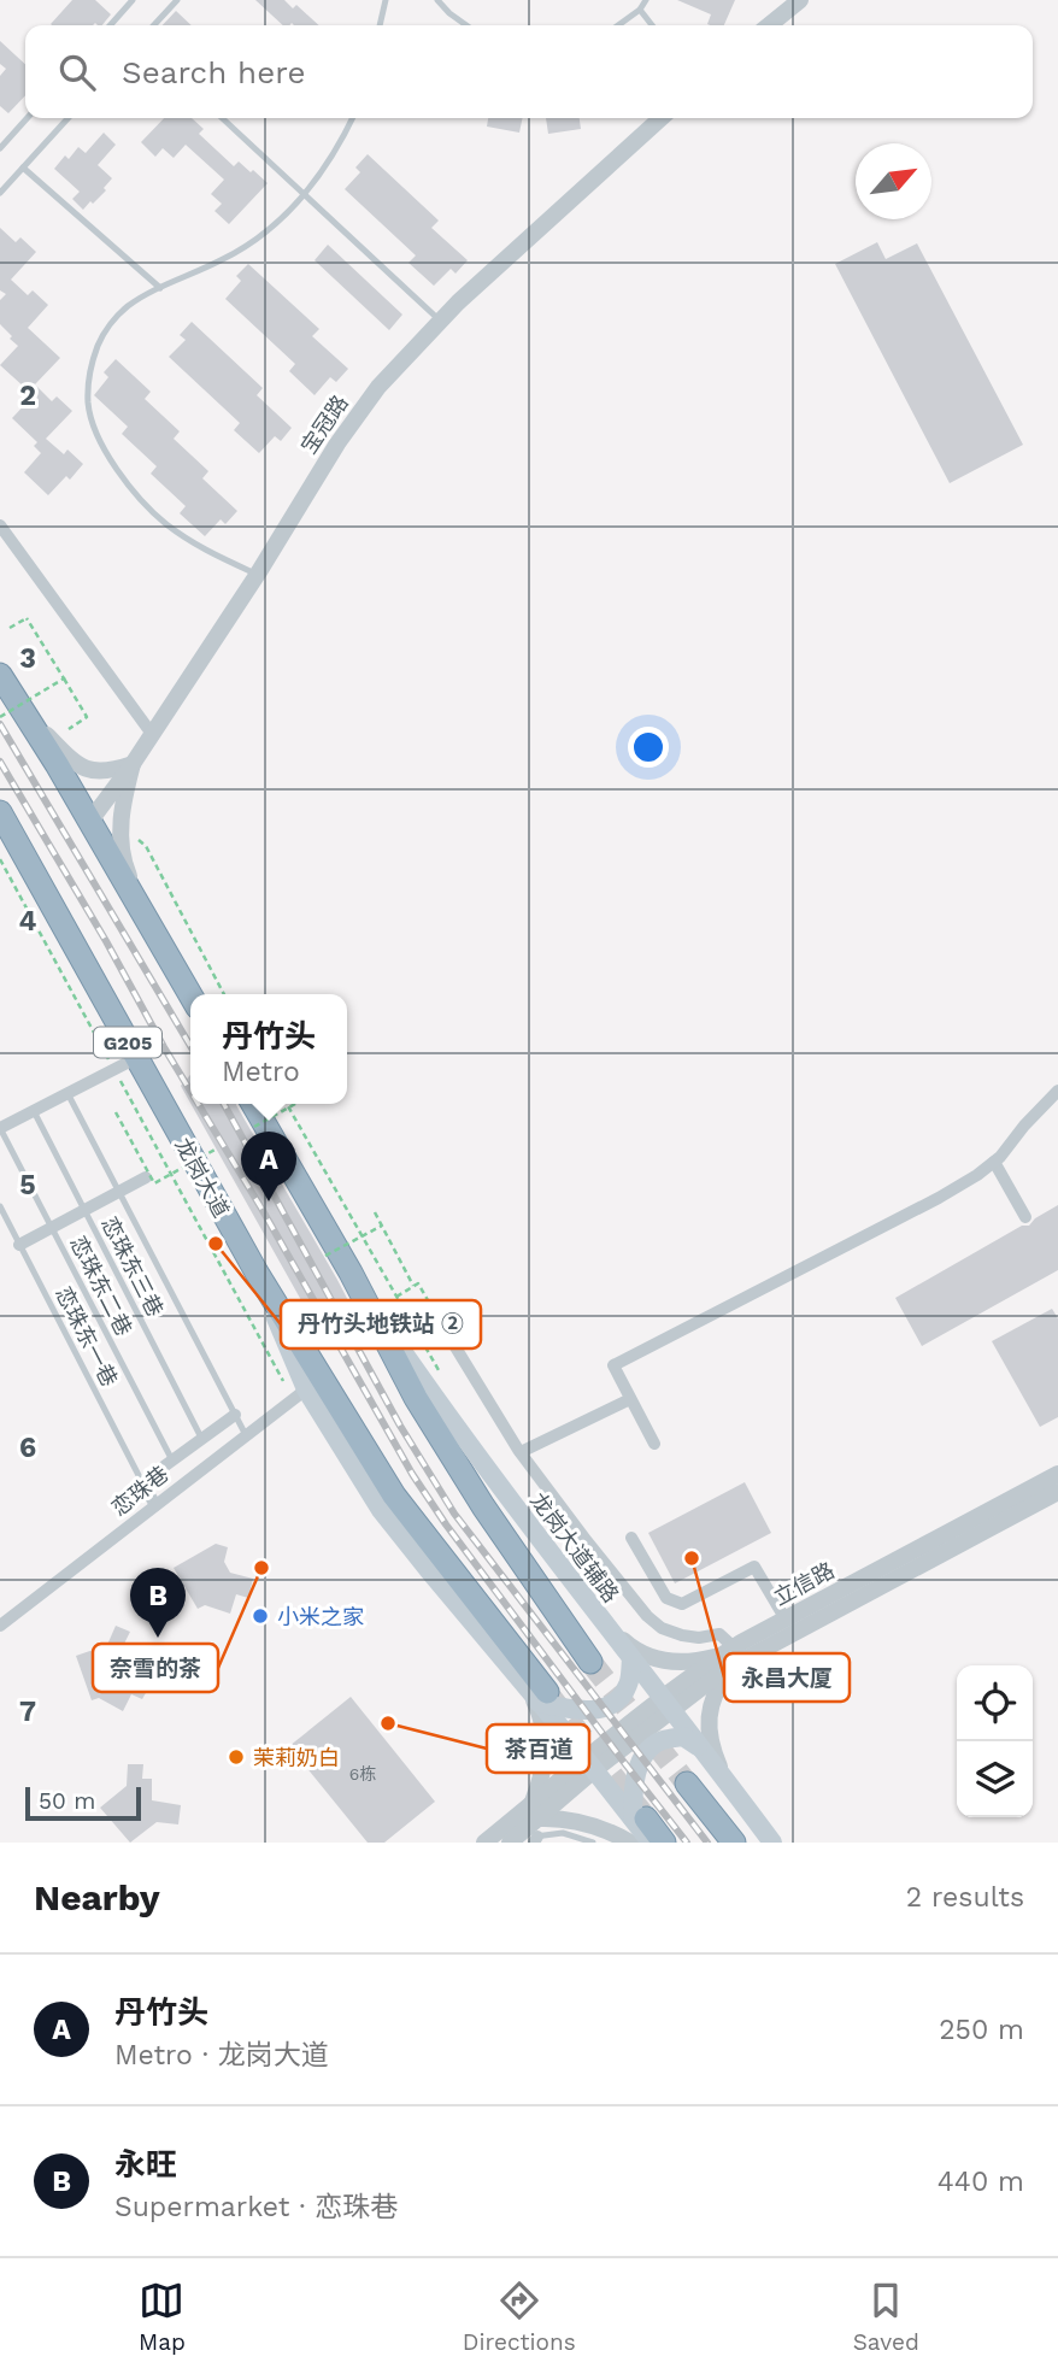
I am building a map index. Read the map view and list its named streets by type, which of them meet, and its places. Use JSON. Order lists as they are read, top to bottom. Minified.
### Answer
{"streets":{"highway":["G205","龙岗大道"],"main road":["龙岗大道辅路"],"street":["宝冠路","恋珠巷","立信路"],"lane":["恋珠东三巷","恋珠东二巷","恋珠东一巷"]},"crossings":[["龙岗大道辅路","立信路"]],"places":["丹竹头地铁站 ②","永昌大厦","奈雪的茶","小米之家","茶百道","茉莉奶白"],"house_numbers":["6栋"],"scale_bar":"50 m","north":"top right","page":{"search":"Search here","popup":["丹竹头","Metro"],"pins":["A","B"],"scale":"50 m","heading":["Nearby","2 results"],"list":[{"mark":"A","name":"丹竹头","note":"Metro · 龙岗大道","value":"250 m"},{"mark":"B","name":"永旺","note":"Supermarket · 恋珠巷","value":"440 m"}],"nav":["Map","Directions","Saved"]},"grid":{"rows":["2","3","4","5","6","7"]}}
